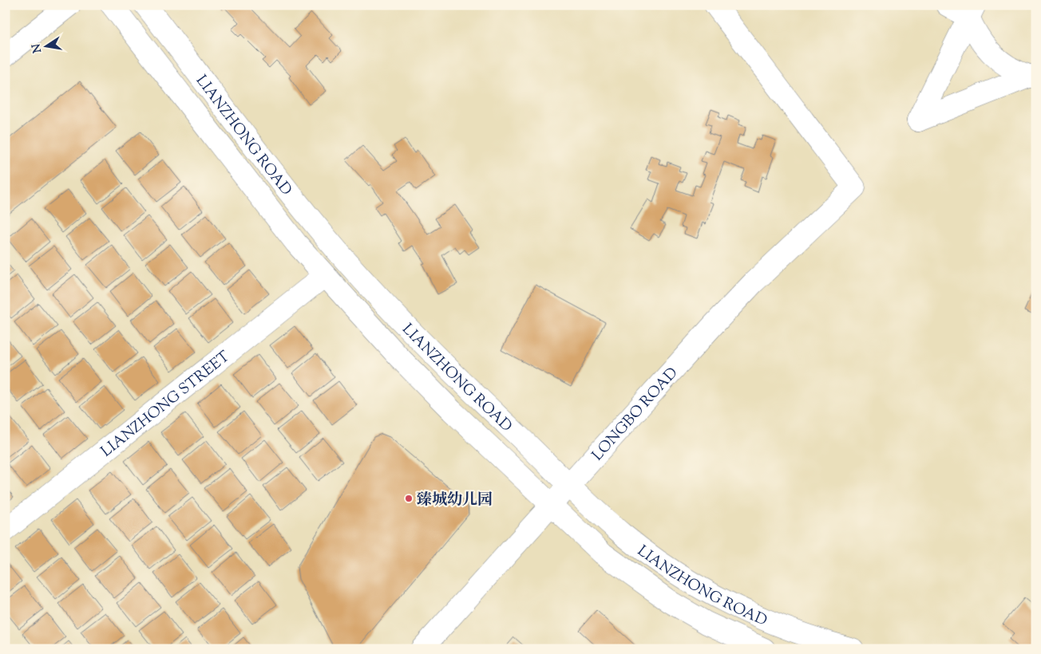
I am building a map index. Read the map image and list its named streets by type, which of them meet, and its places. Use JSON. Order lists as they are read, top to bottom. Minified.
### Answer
{"streets":{"street":["LIANZHONG ROAD","LIANZHONG STREET","LONGBO ROAD"]},"crossings":[["LIANZHONG ROAD","LIANZHONG STREET"],["LIANZHONG ROAD","LONGBO ROAD"]],"places":["臻城幼儿园"],"north":"left"}
